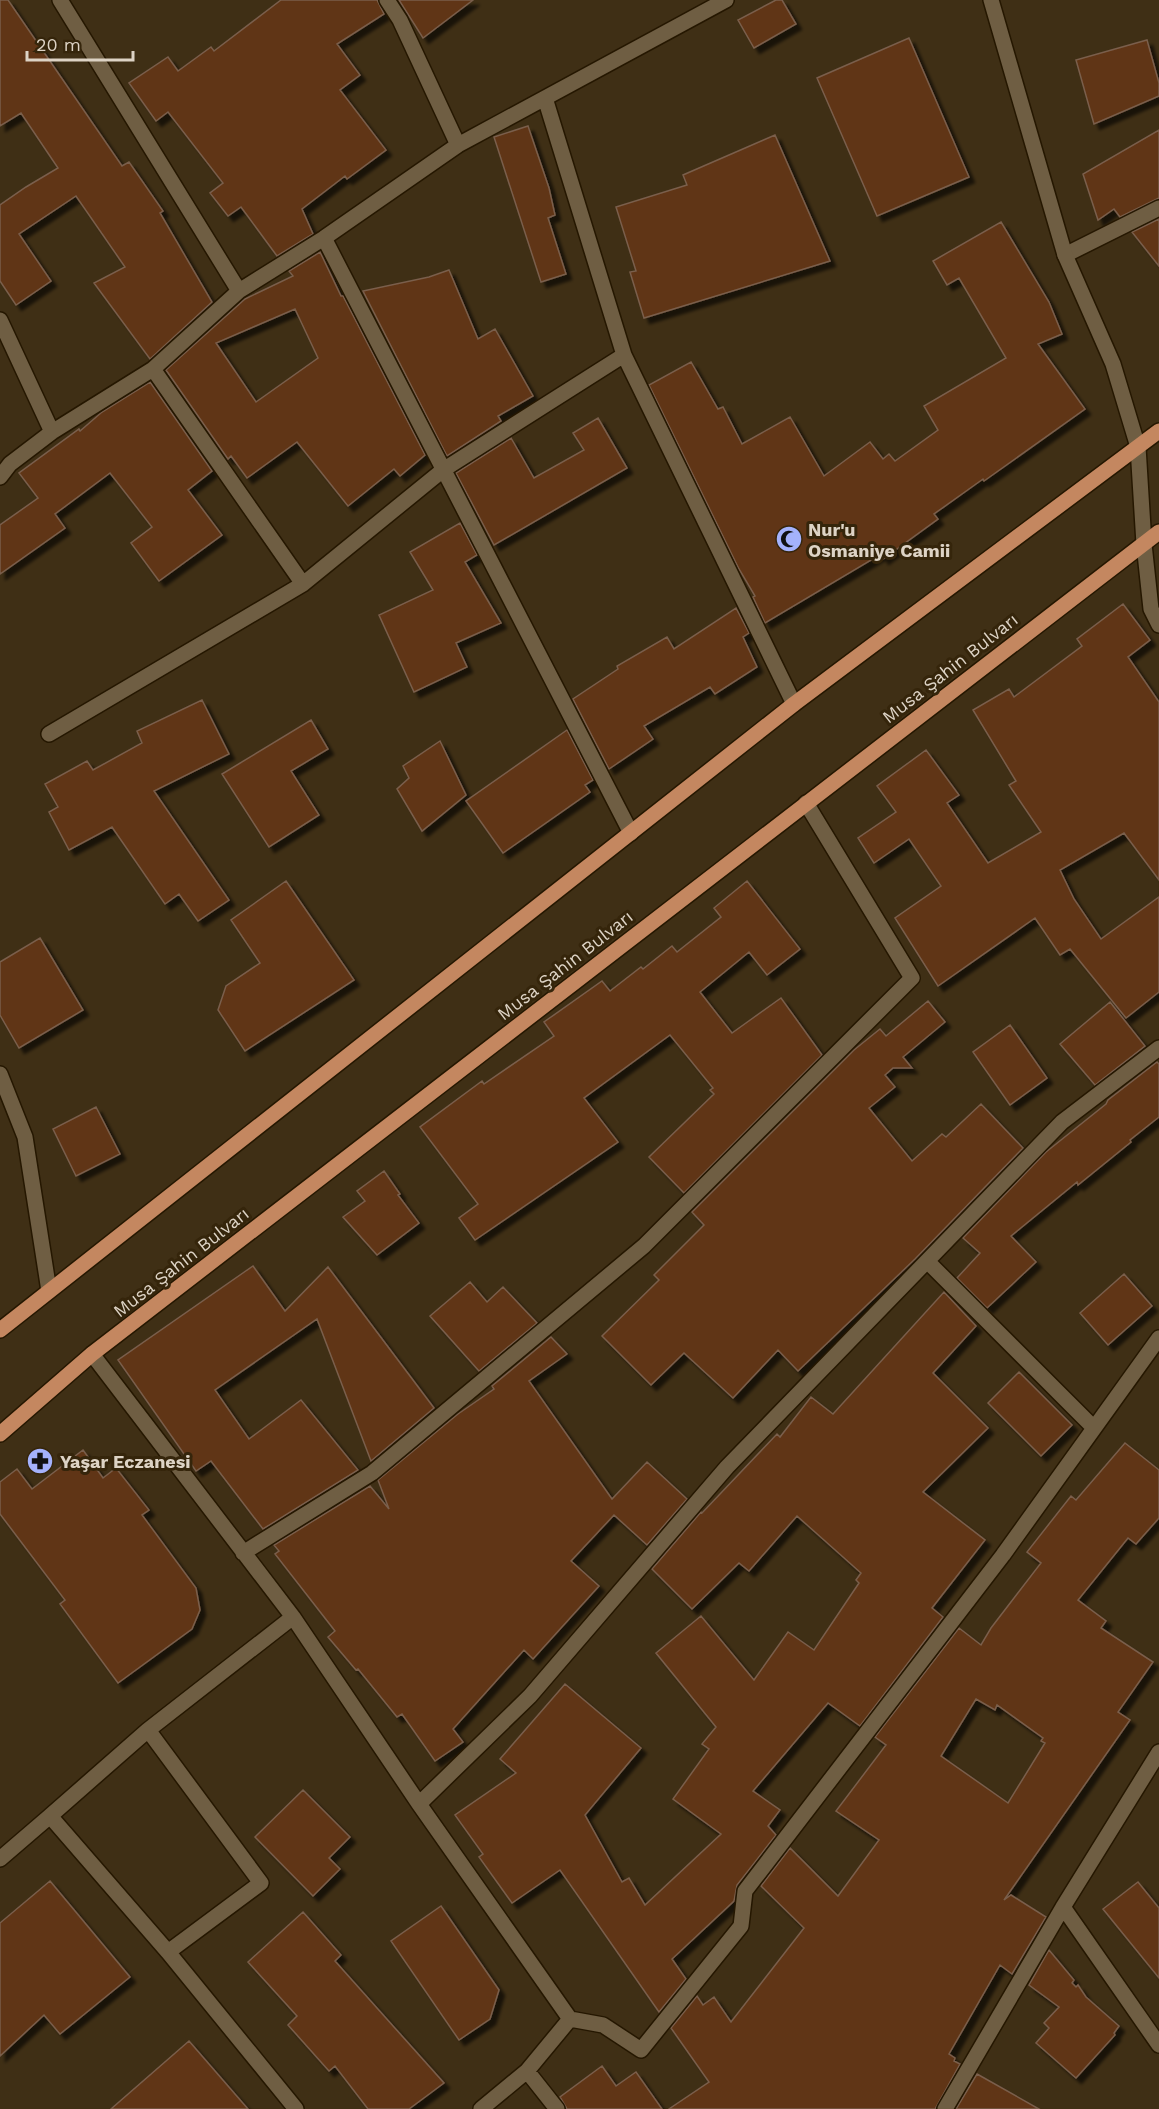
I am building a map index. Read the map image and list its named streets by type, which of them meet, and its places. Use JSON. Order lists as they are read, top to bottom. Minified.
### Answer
{"streets":{"main road":["Musa Şahin Bulvarı"]},"places":{"mosque":["Nur'u Osmaniye Camii"],"pharmacy":["Yaşar Eczanesi"]},"scale_bar":"20 m"}
